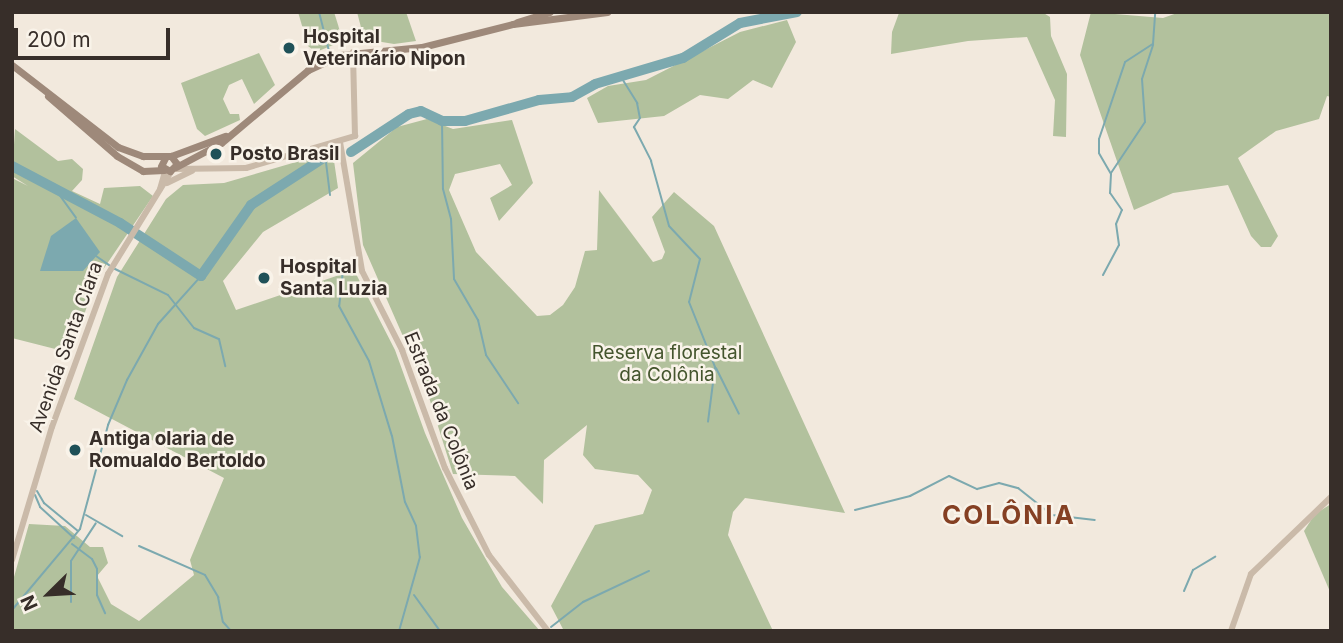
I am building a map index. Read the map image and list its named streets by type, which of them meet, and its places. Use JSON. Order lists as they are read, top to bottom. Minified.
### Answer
{"streets":{"street":["Avenida Santa Clara","Estrada da Colônia"]},"districts":["COLÔNIA"],"parks":["Reserva florestal da Colônia"],"places":["Hospital Veterinário Nipon","Posto Brasil","Hospital Santa Luzia","Antiga olaria de Romualdo Bertoldo"],"scale_bar":"200 m","north":"bottom left"}
